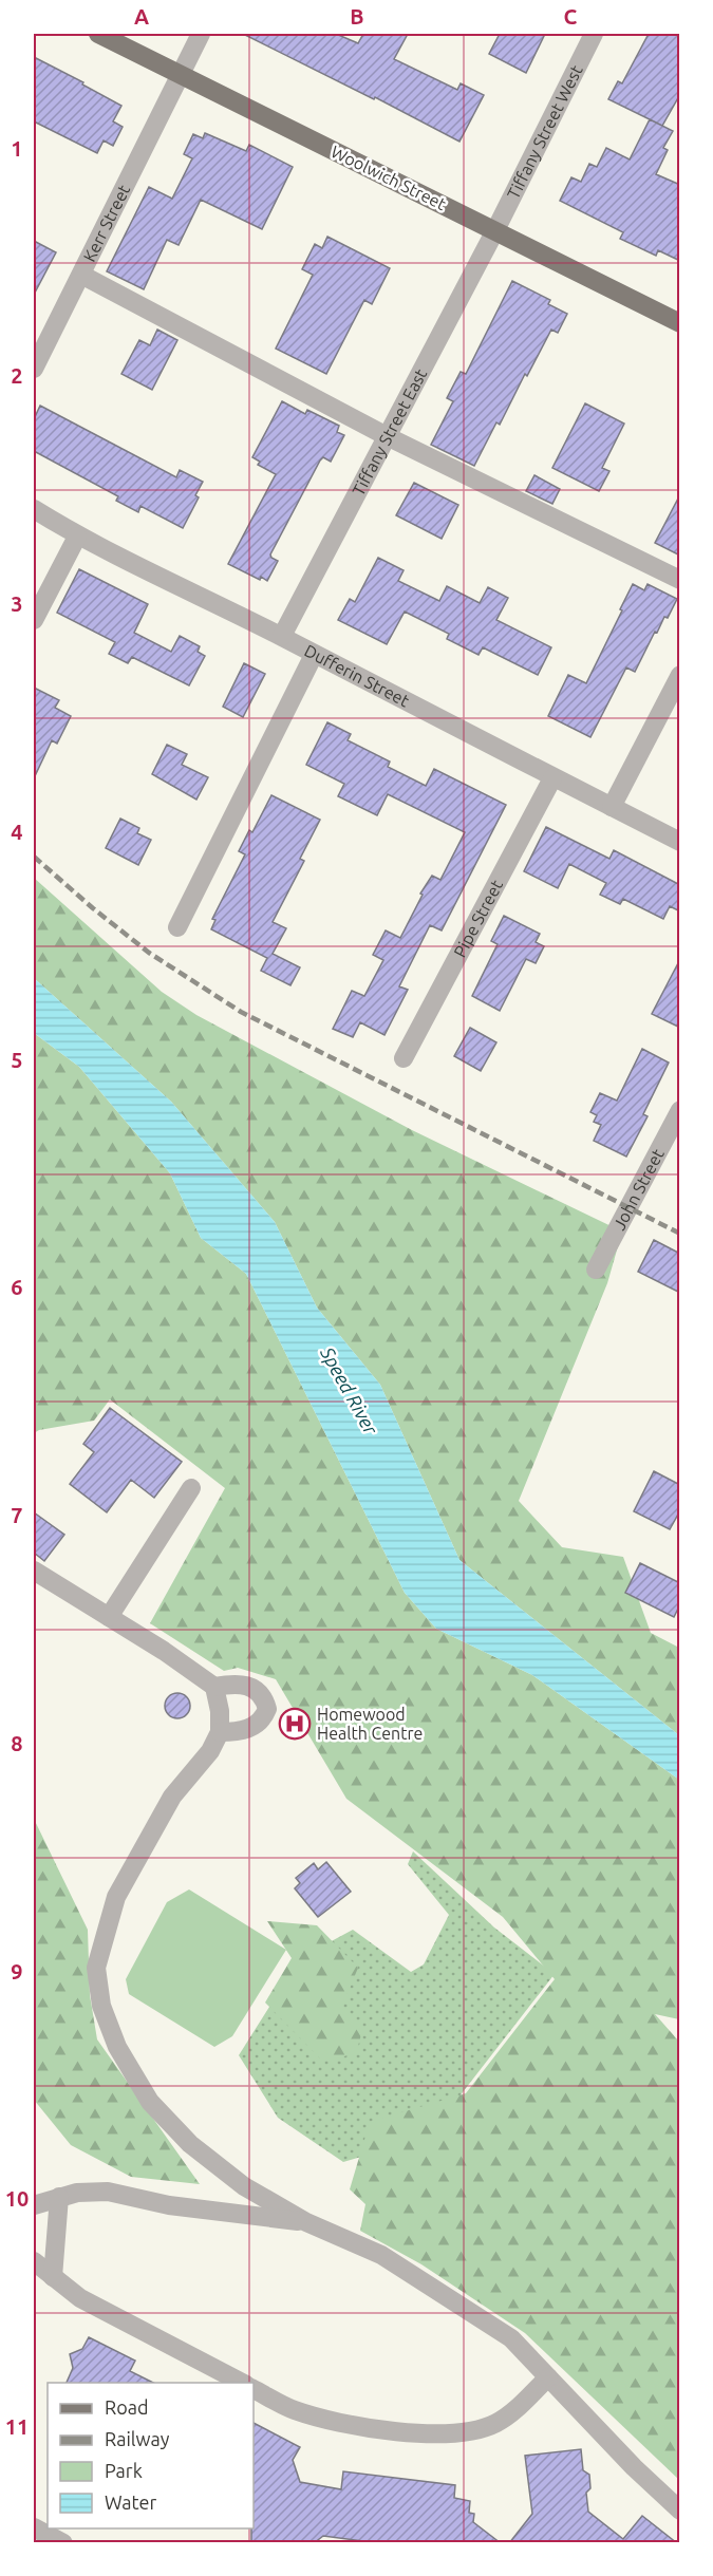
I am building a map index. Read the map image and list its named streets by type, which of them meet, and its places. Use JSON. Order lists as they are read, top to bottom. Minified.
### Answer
{"streets":{"main road":["Woolwich Street"],"street":["Tiffany Street West","Kerr Street","Tiffany Street East","Dufferin Street","Pipe Street","John Street"]},"crossings":[["Tiffany Street West","Woolwich Street"],["Tiffany Street West","Tiffany Street East"],["Woolwich Street","Kerr Street"],["Woolwich Street","Tiffany Street East"],["Tiffany Street East","Dufferin Street"],["Dufferin Street","Pipe Street"]],"water":["Speed River"],"places":{"hospital":["Homewood Health Centre"]},"legend":["Road","Railway","Park","Water"],"grid":{"columns":["A","B","C"],"rows":["1","2","3","4","5","6","7","8","9","10","11"]}}
